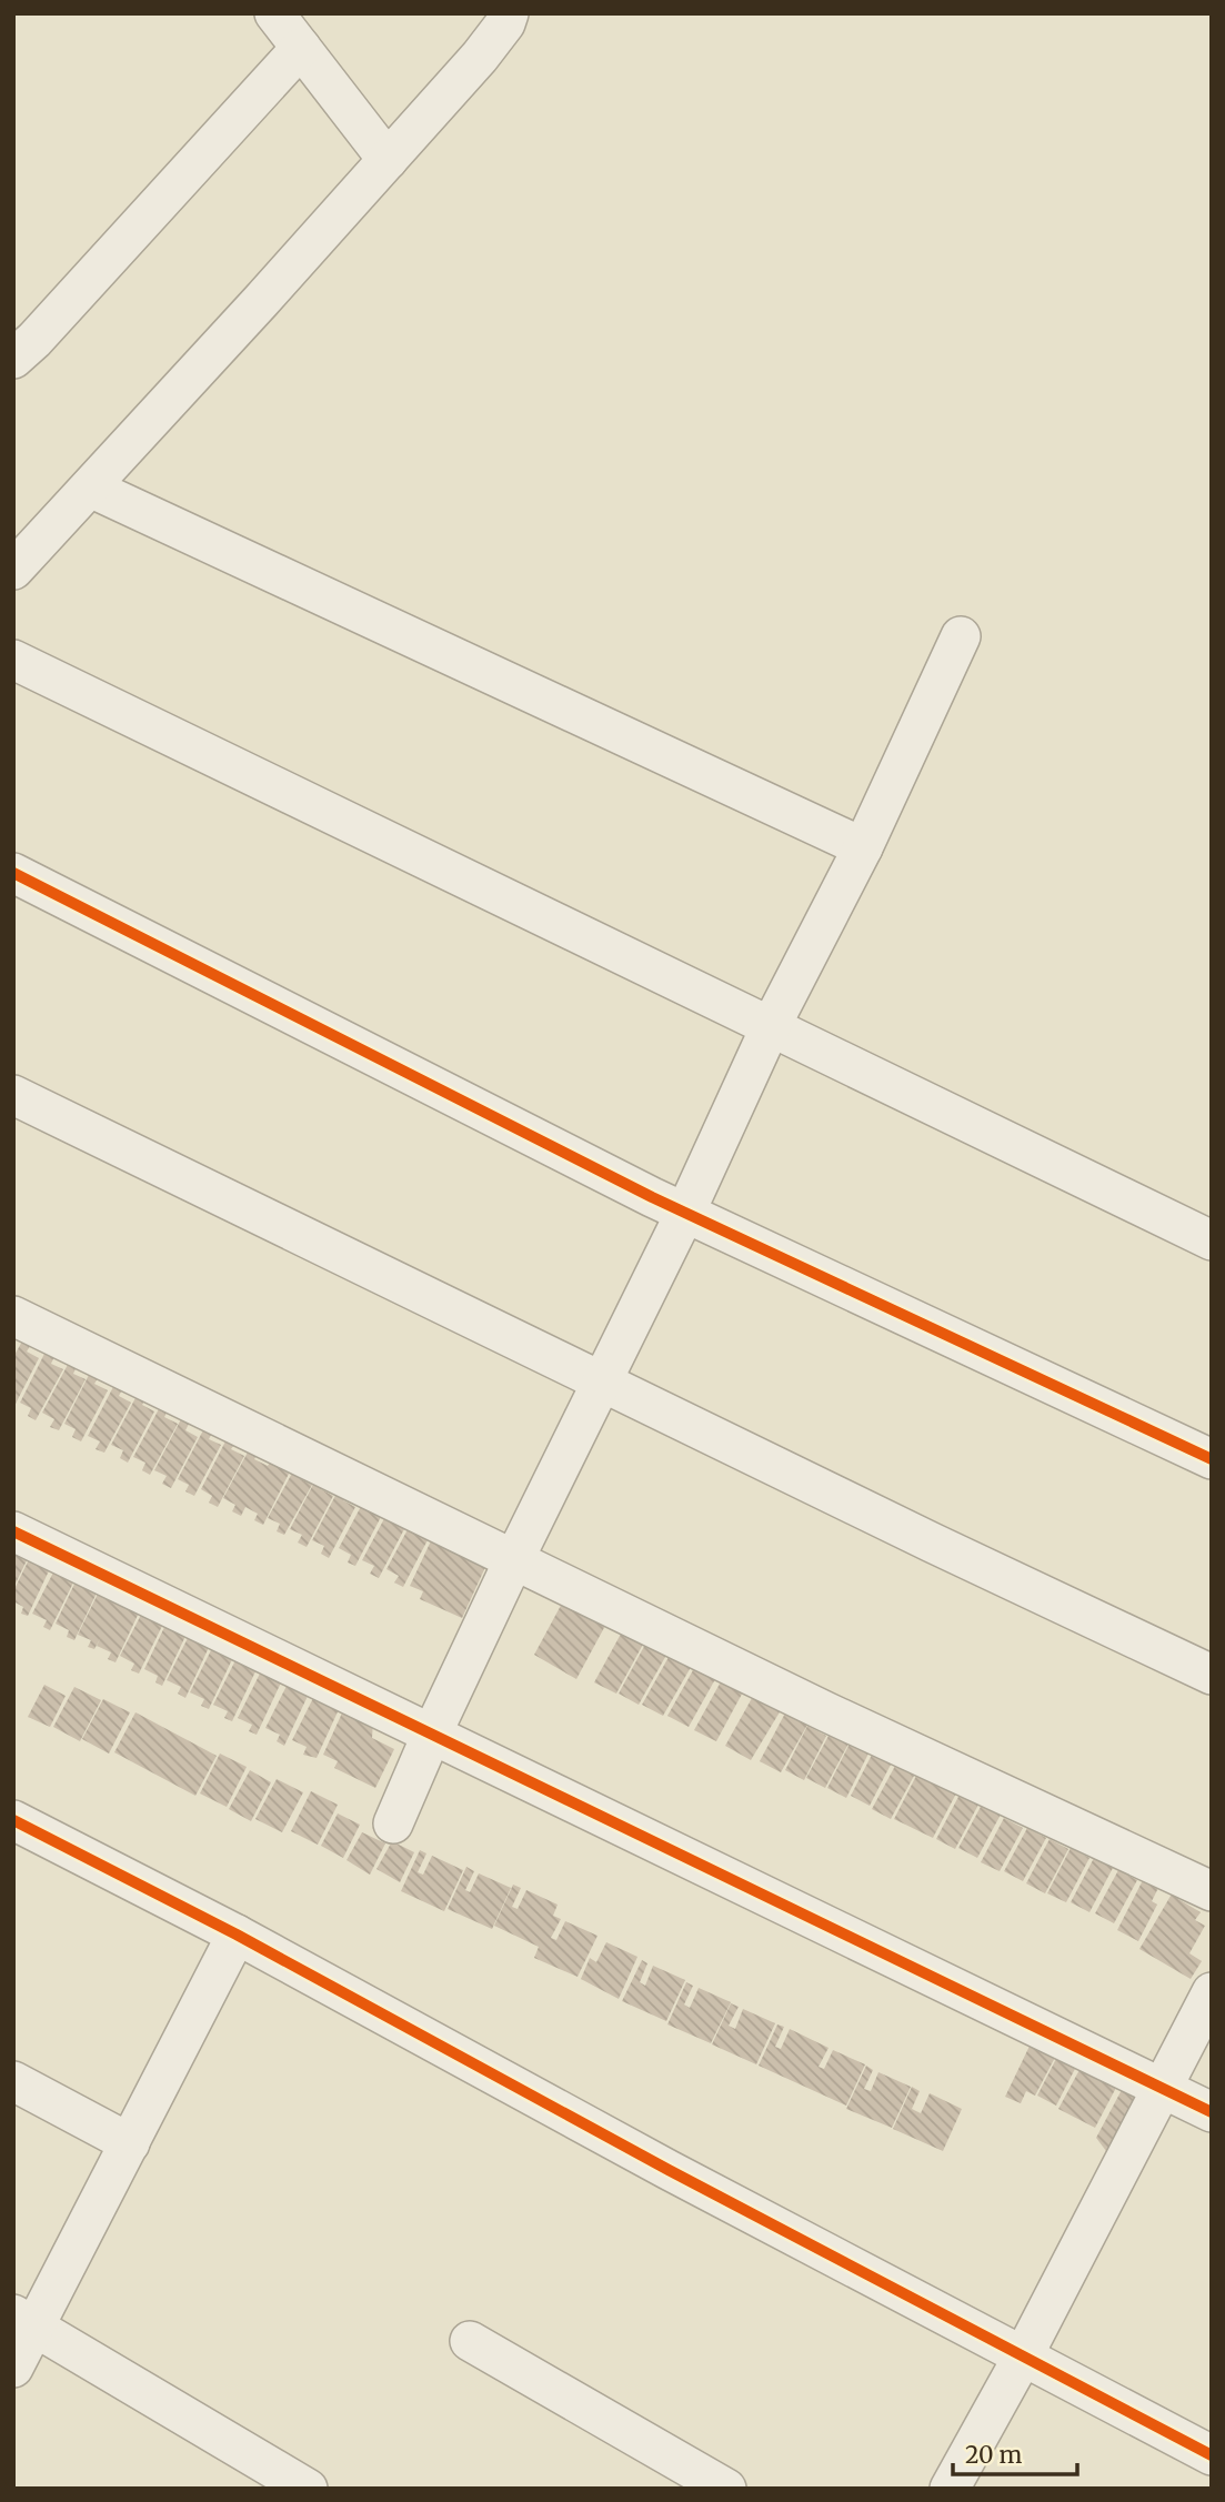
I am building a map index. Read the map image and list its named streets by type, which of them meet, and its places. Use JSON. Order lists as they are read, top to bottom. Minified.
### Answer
{"scale_bar":"20 m"}
